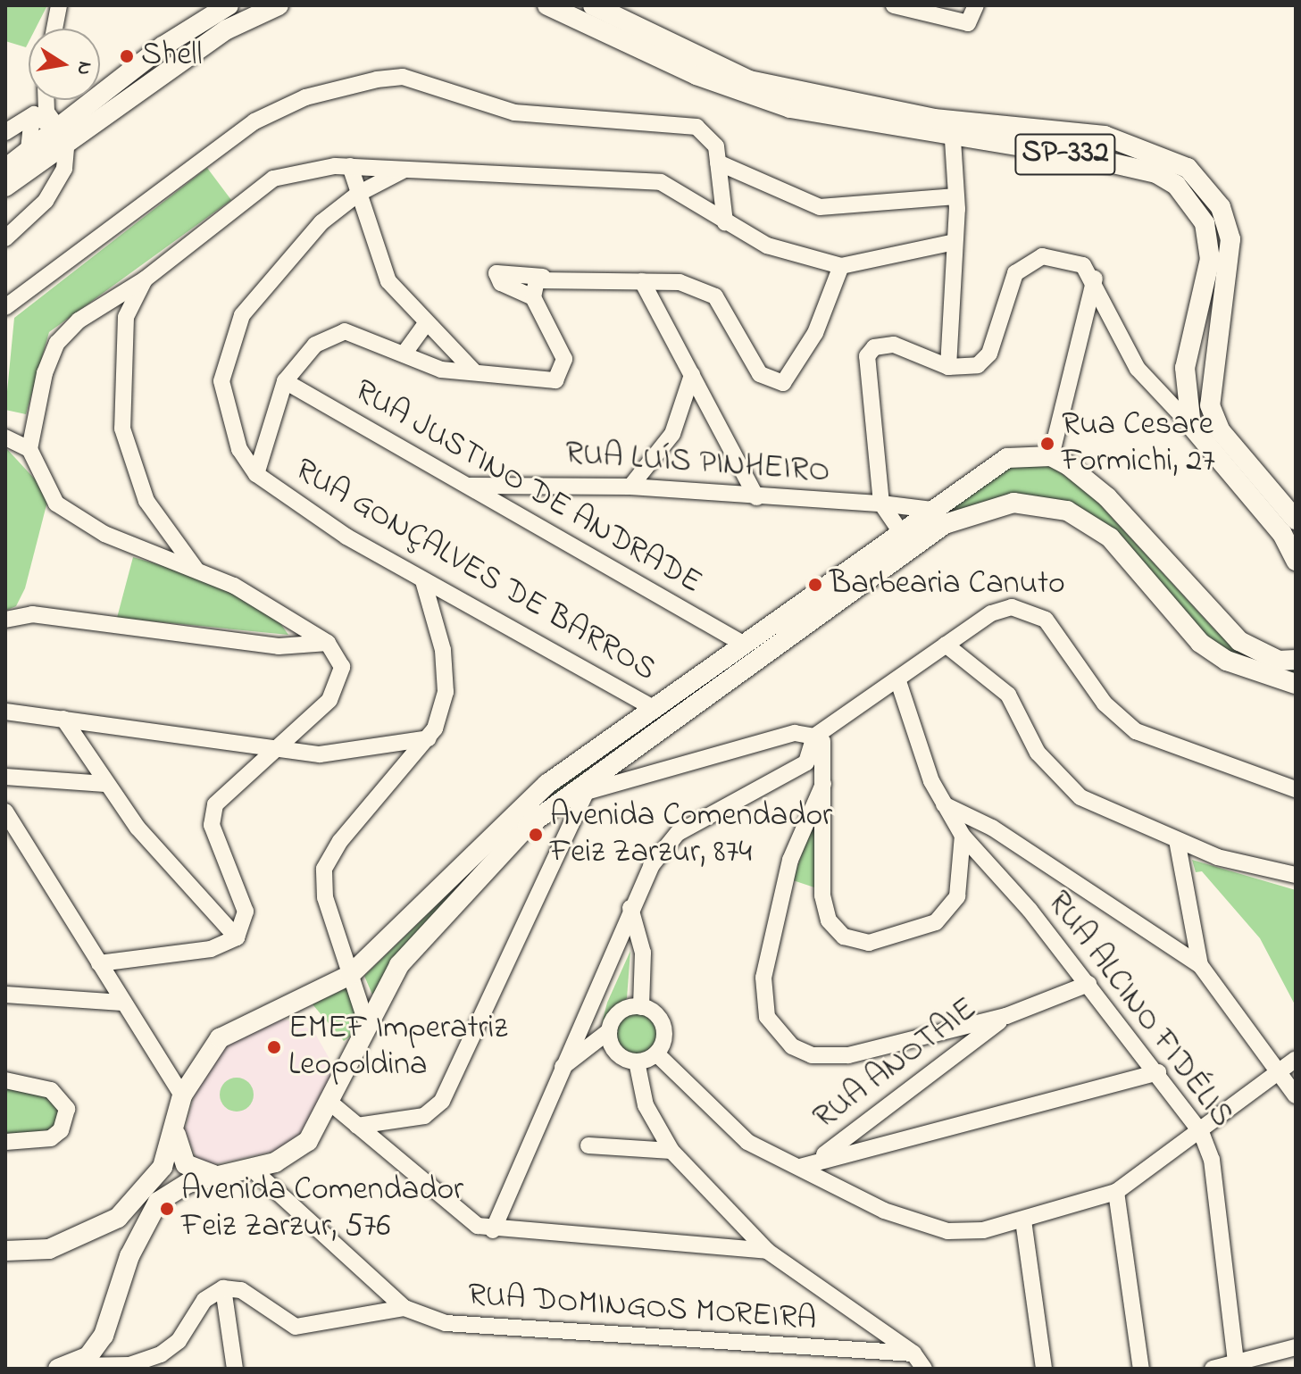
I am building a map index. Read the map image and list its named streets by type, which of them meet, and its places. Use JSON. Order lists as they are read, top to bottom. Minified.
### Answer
{"streets":{"main road":["SP-332"],"street":["RUA LUÍS PINHEIRO","RUA JUSTINO DE ANDRADE","RUA GONÇALVES DE BARROS","RUA ALCINO FIDÉLIS","RUA ANOTAIE","RUA DOMINGOS MOREIRA"]},"crossings":[["RUA LUÍS PINHEIRO","RUA JUSTINO DE ANDRADE"]],"places":["Shell","Rua Cesare Formichi, 27","Barbearia Canuto","Avenida Comendador Feiz Zarzur, 874","EMEF Imperatriz Leopoldina","Avenida Comendador Feiz Zarzur, 576"],"north":"right"}
